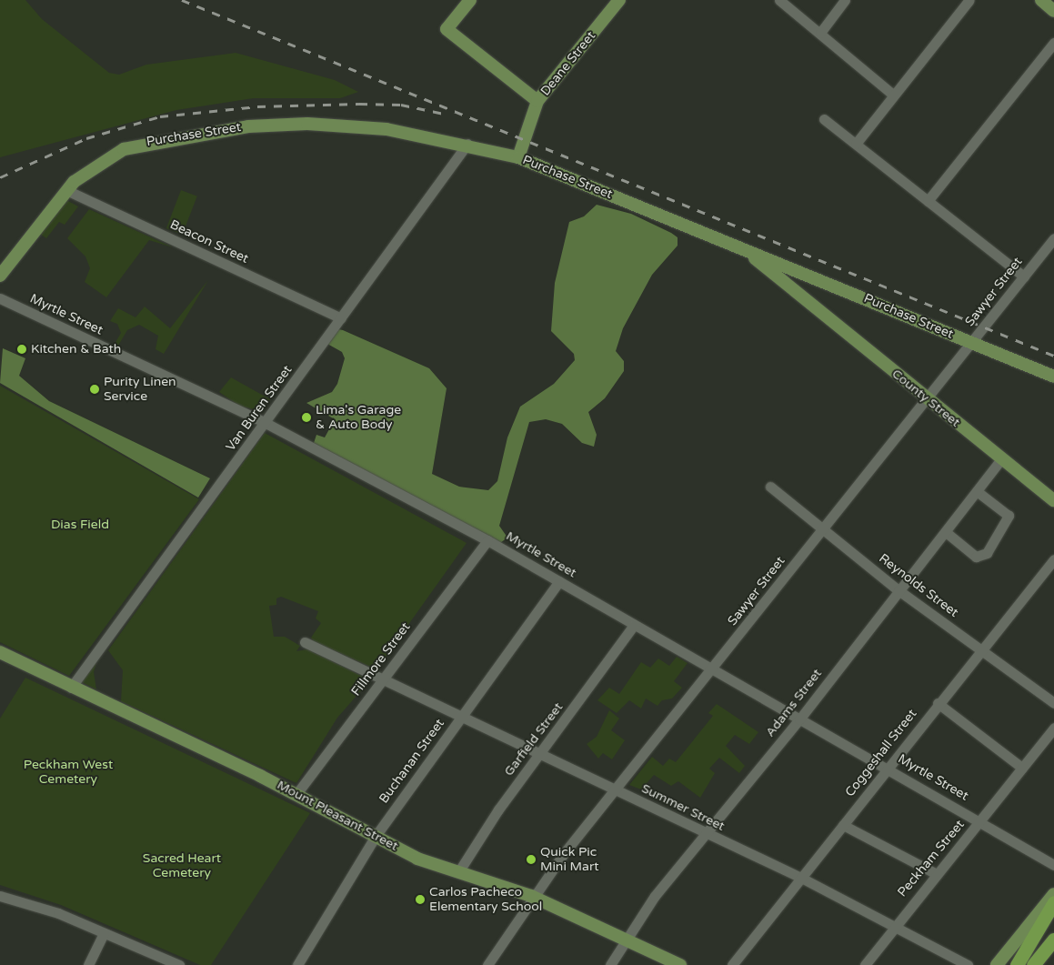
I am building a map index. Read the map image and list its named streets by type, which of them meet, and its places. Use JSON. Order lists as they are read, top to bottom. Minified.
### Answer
{"streets":{"main road":["Deane Street","Purchase Street","County Street","Mount Pleasant Street"],"street":["Beacon Street","Sawyer Street","Myrtle Street","Van Buren Street","Reynolds Street","Fillmore Street","Adams Street","Garfield Street","Coggeshall Street","Buchanan Street","Summer Street","Peckham Street"]},"crossings":[["Deane Street","Purchase Street"],["Purchase Street","Beacon Street"],["Purchase Street","Sawyer Street"],["Purchase Street","County Street"],["Purchase Street","Van Buren Street"],["Beacon Street","Van Buren Street"],["Sawyer Street","Myrtle Street"],["Sawyer Street","County Street"],["Sawyer Street","Reynolds Street"],["Sawyer Street","Summer Street"],["Sawyer Street","Mount Pleasant Street"],["Myrtle Street","Van Buren Street"],["Myrtle Street","Fillmore Street"],["Myrtle Street","Adams Street"],["Myrtle Street","Garfield Street"],["Myrtle Street","Coggeshall Street"],["Myrtle Street","Buchanan Street"],["Myrtle Street","Peckham Street"],["County Street","Adams Street"],["Van Buren Street","Mount Pleasant Street"],["Reynolds Street","Adams Street"],["Reynolds Street","Coggeshall Street"],["Fillmore Street","Summer Street"],["Fillmore Street","Mount Pleasant Street"],["Adams Street","Summer Street"],["Adams Street","Mount Pleasant Street"],["Garfield Street","Summer Street"],["Garfield Street","Mount Pleasant Street"],["Coggeshall Street","Summer Street"],["Buchanan Street","Summer Street"],["Buchanan Street","Mount Pleasant Street"],["Summer Street","Peckham Street"]],"parks":["Dias Field","Peckham West Cemetery","Sacred Heart Cemetery"],"places":["Kitchen & Bath","Purity Linen Service","Lima's Garage & Auto Body","Quick Pic Mini Mart","Carlos Pacheco Elementary School"]}
